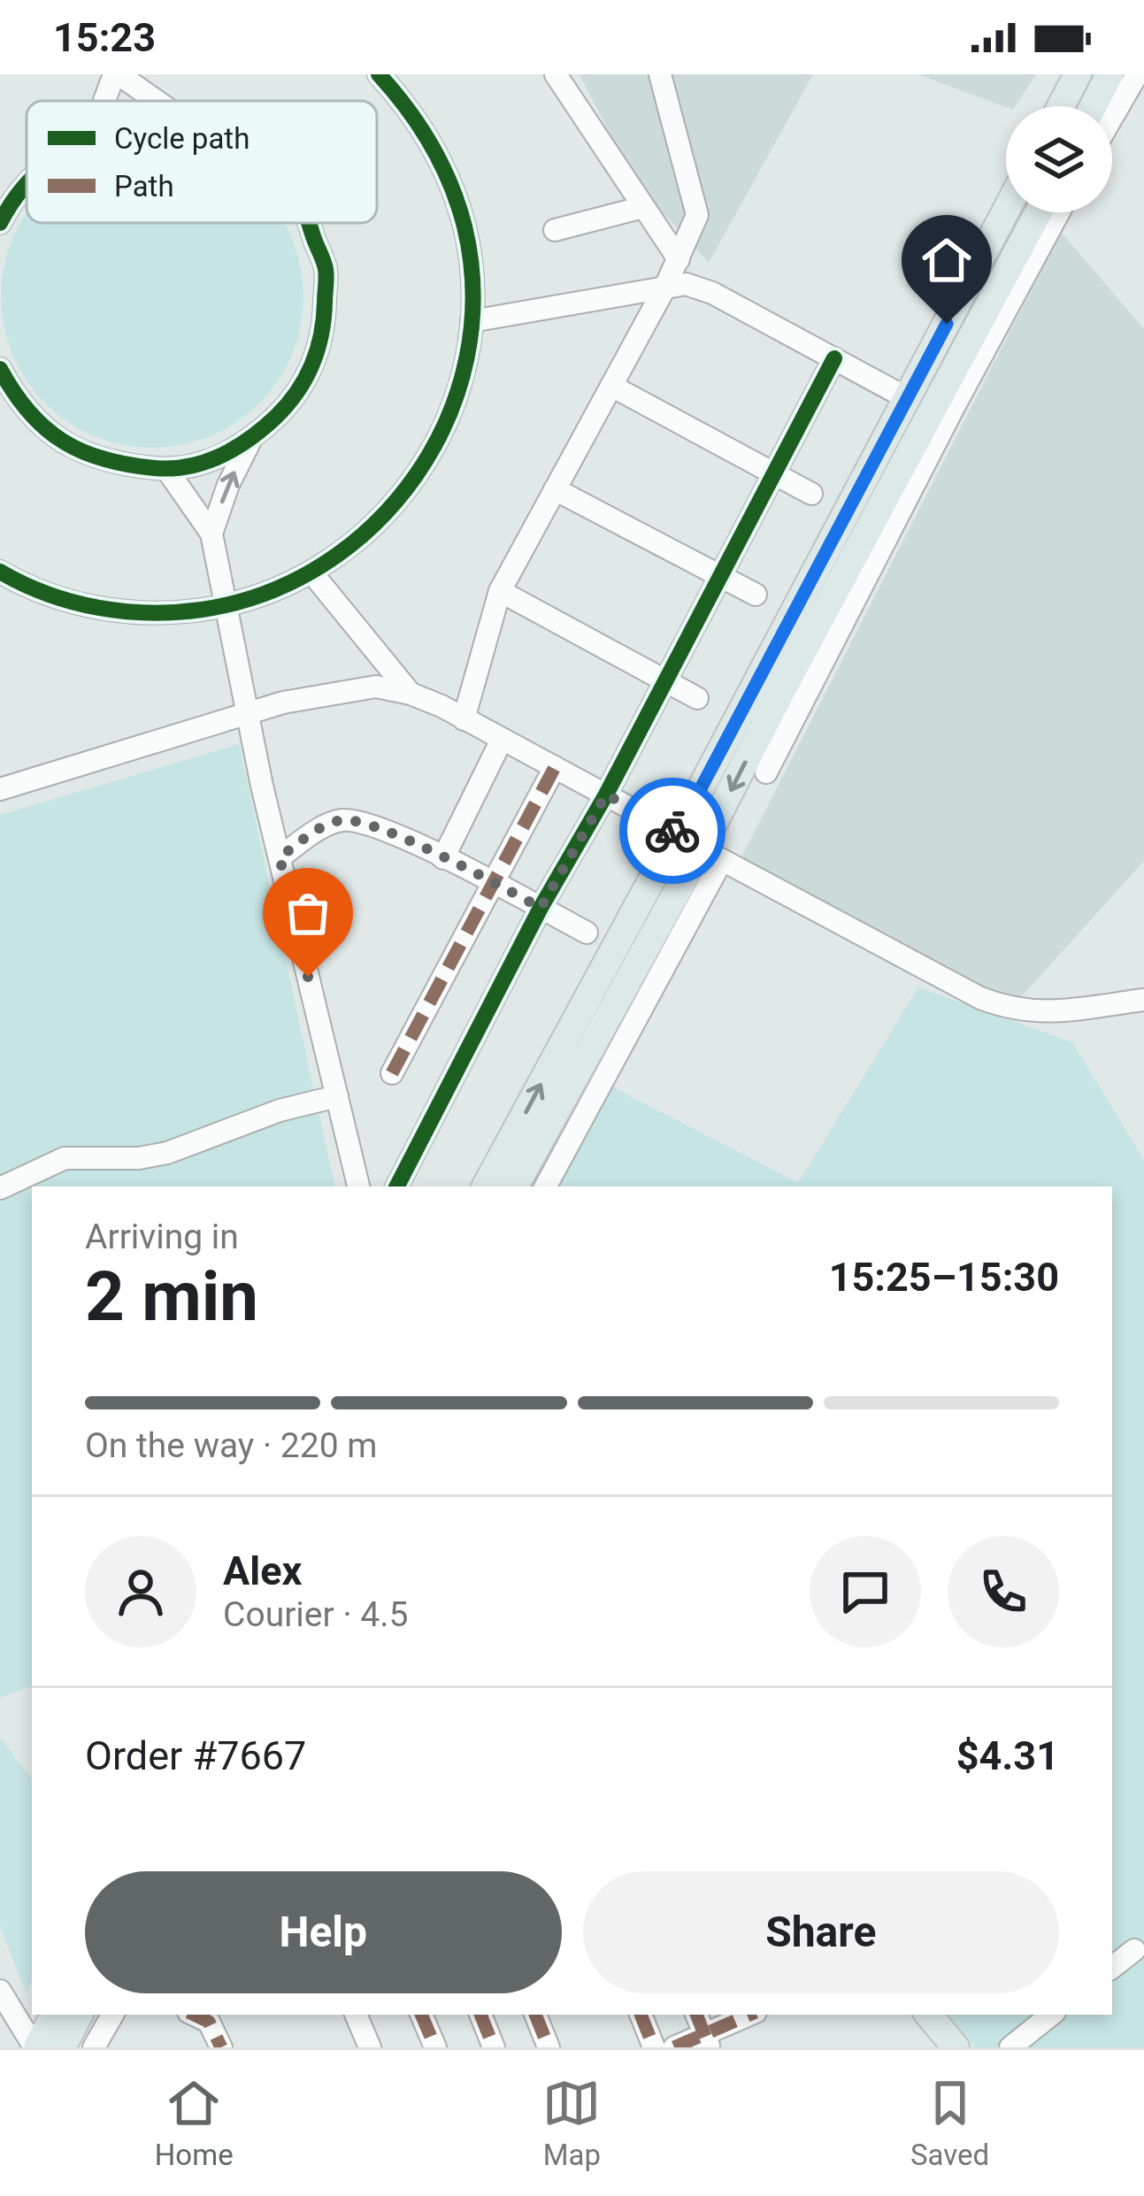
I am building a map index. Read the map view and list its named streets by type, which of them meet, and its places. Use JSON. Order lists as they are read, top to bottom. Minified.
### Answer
{"legend":["Cycle path","Path"],"page":{"status":"15:23","heading":["2 min","Arriving in","15:25–15:30"],"panel":["Alex","Courier · 4.5","Order #7667","$4.31"],"bar":"On the way · 220 m","buttons":["Help","Share"],"tabs":["Home","Map","Saved"]}}
